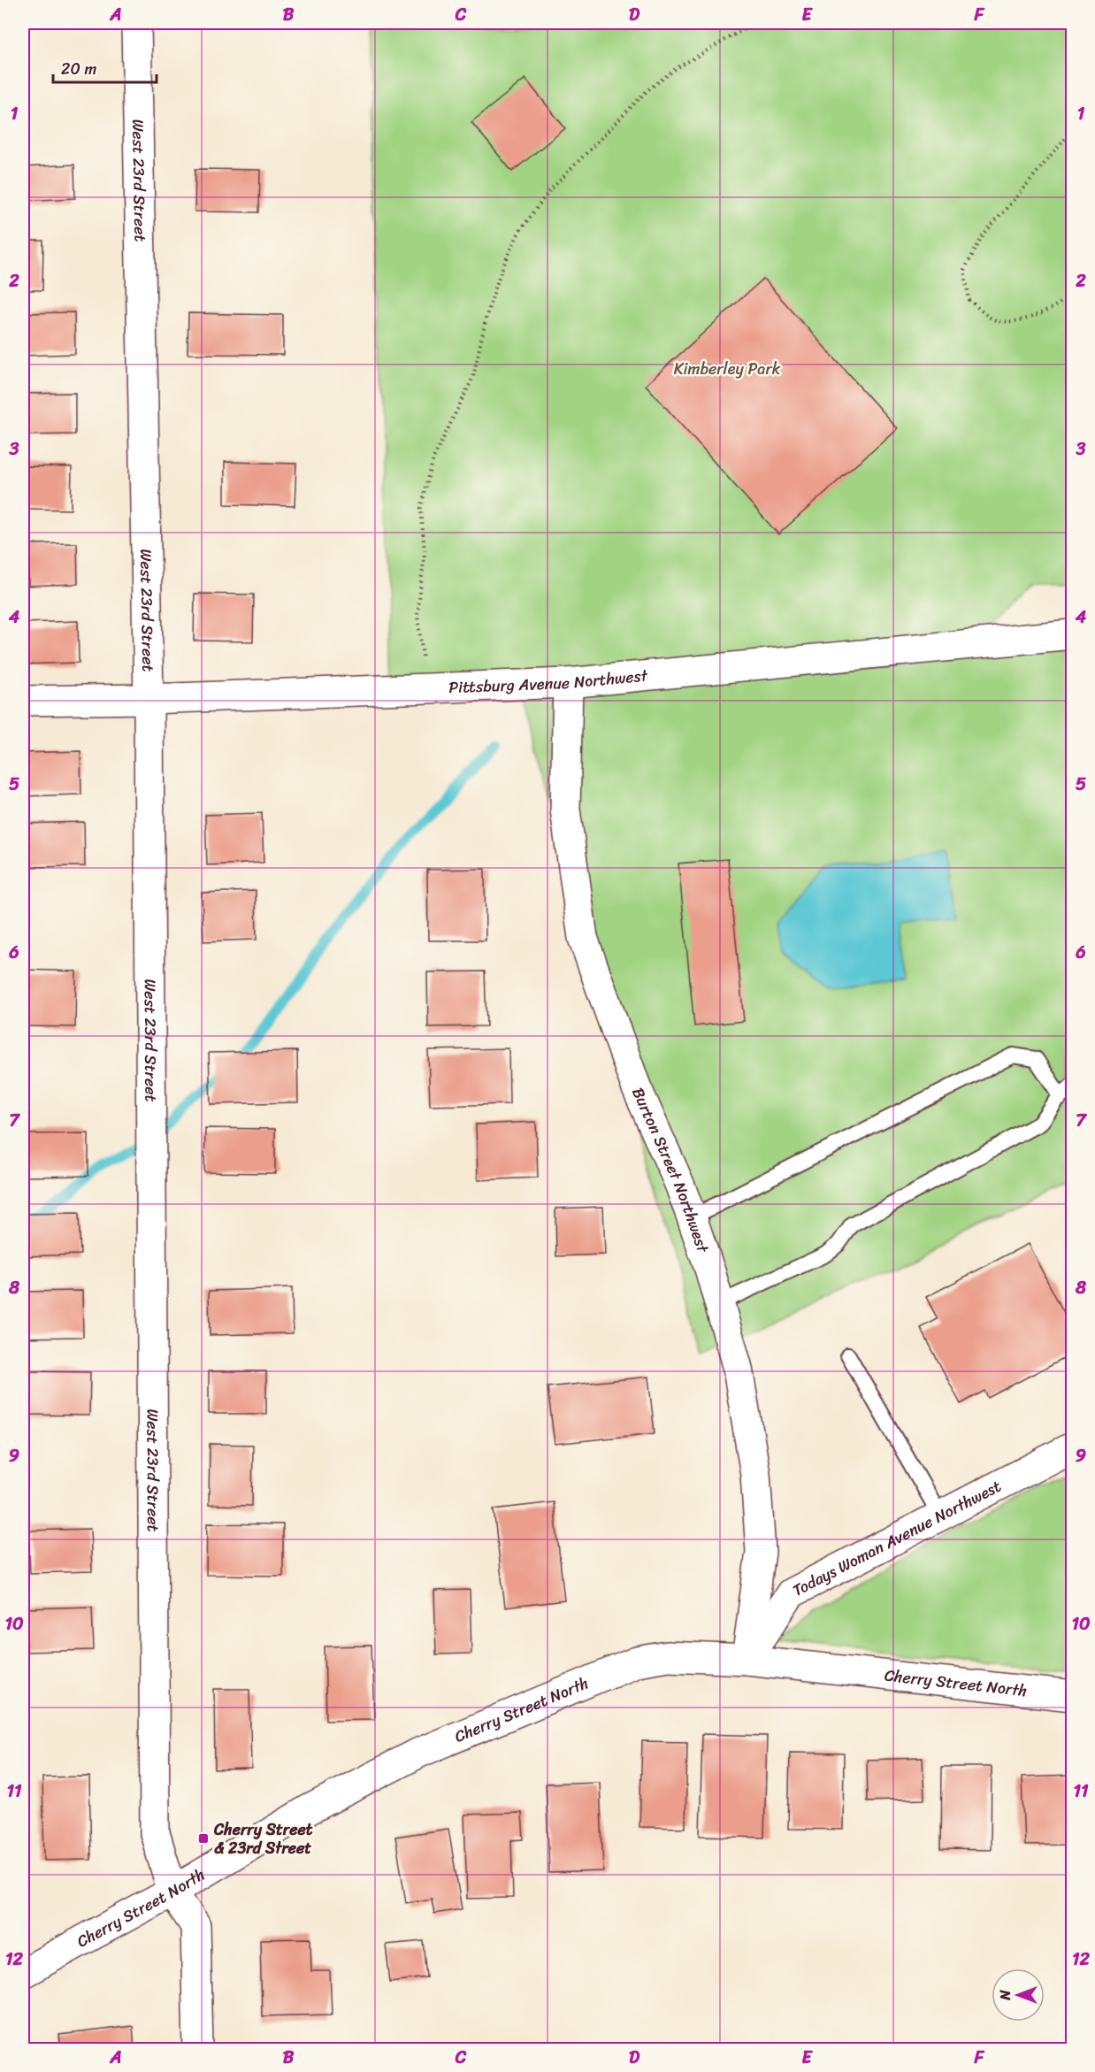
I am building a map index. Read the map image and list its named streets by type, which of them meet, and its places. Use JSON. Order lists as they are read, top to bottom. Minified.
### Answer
{"streets":{"street":["West 23rd Street","Pittsburg Avenue Northwest","Burton Street Northwest","Todays Woman Avenue Northwest","Cherry Street North"]},"crossings":[["West 23rd Street","Pittsburg Avenue Northwest"],["West 23rd Street","Cherry Street North"],["Pittsburg Avenue Northwest","Burton Street Northwest"],["Burton Street Northwest","Todays Woman Avenue Northwest"],["Burton Street Northwest","Cherry Street North"],["Todays Woman Avenue Northwest","Cherry Street North"]],"parks":["Kimberley Park"],"places":{"transit":["Cherry Street & 23rd Street"]},"scale_bar":"20 m","north":"left","grid":{"columns":["A","B","C","D","E","F"],"rows":["1","2","3","4","5","6","7","8","9","10","11","12"]}}
